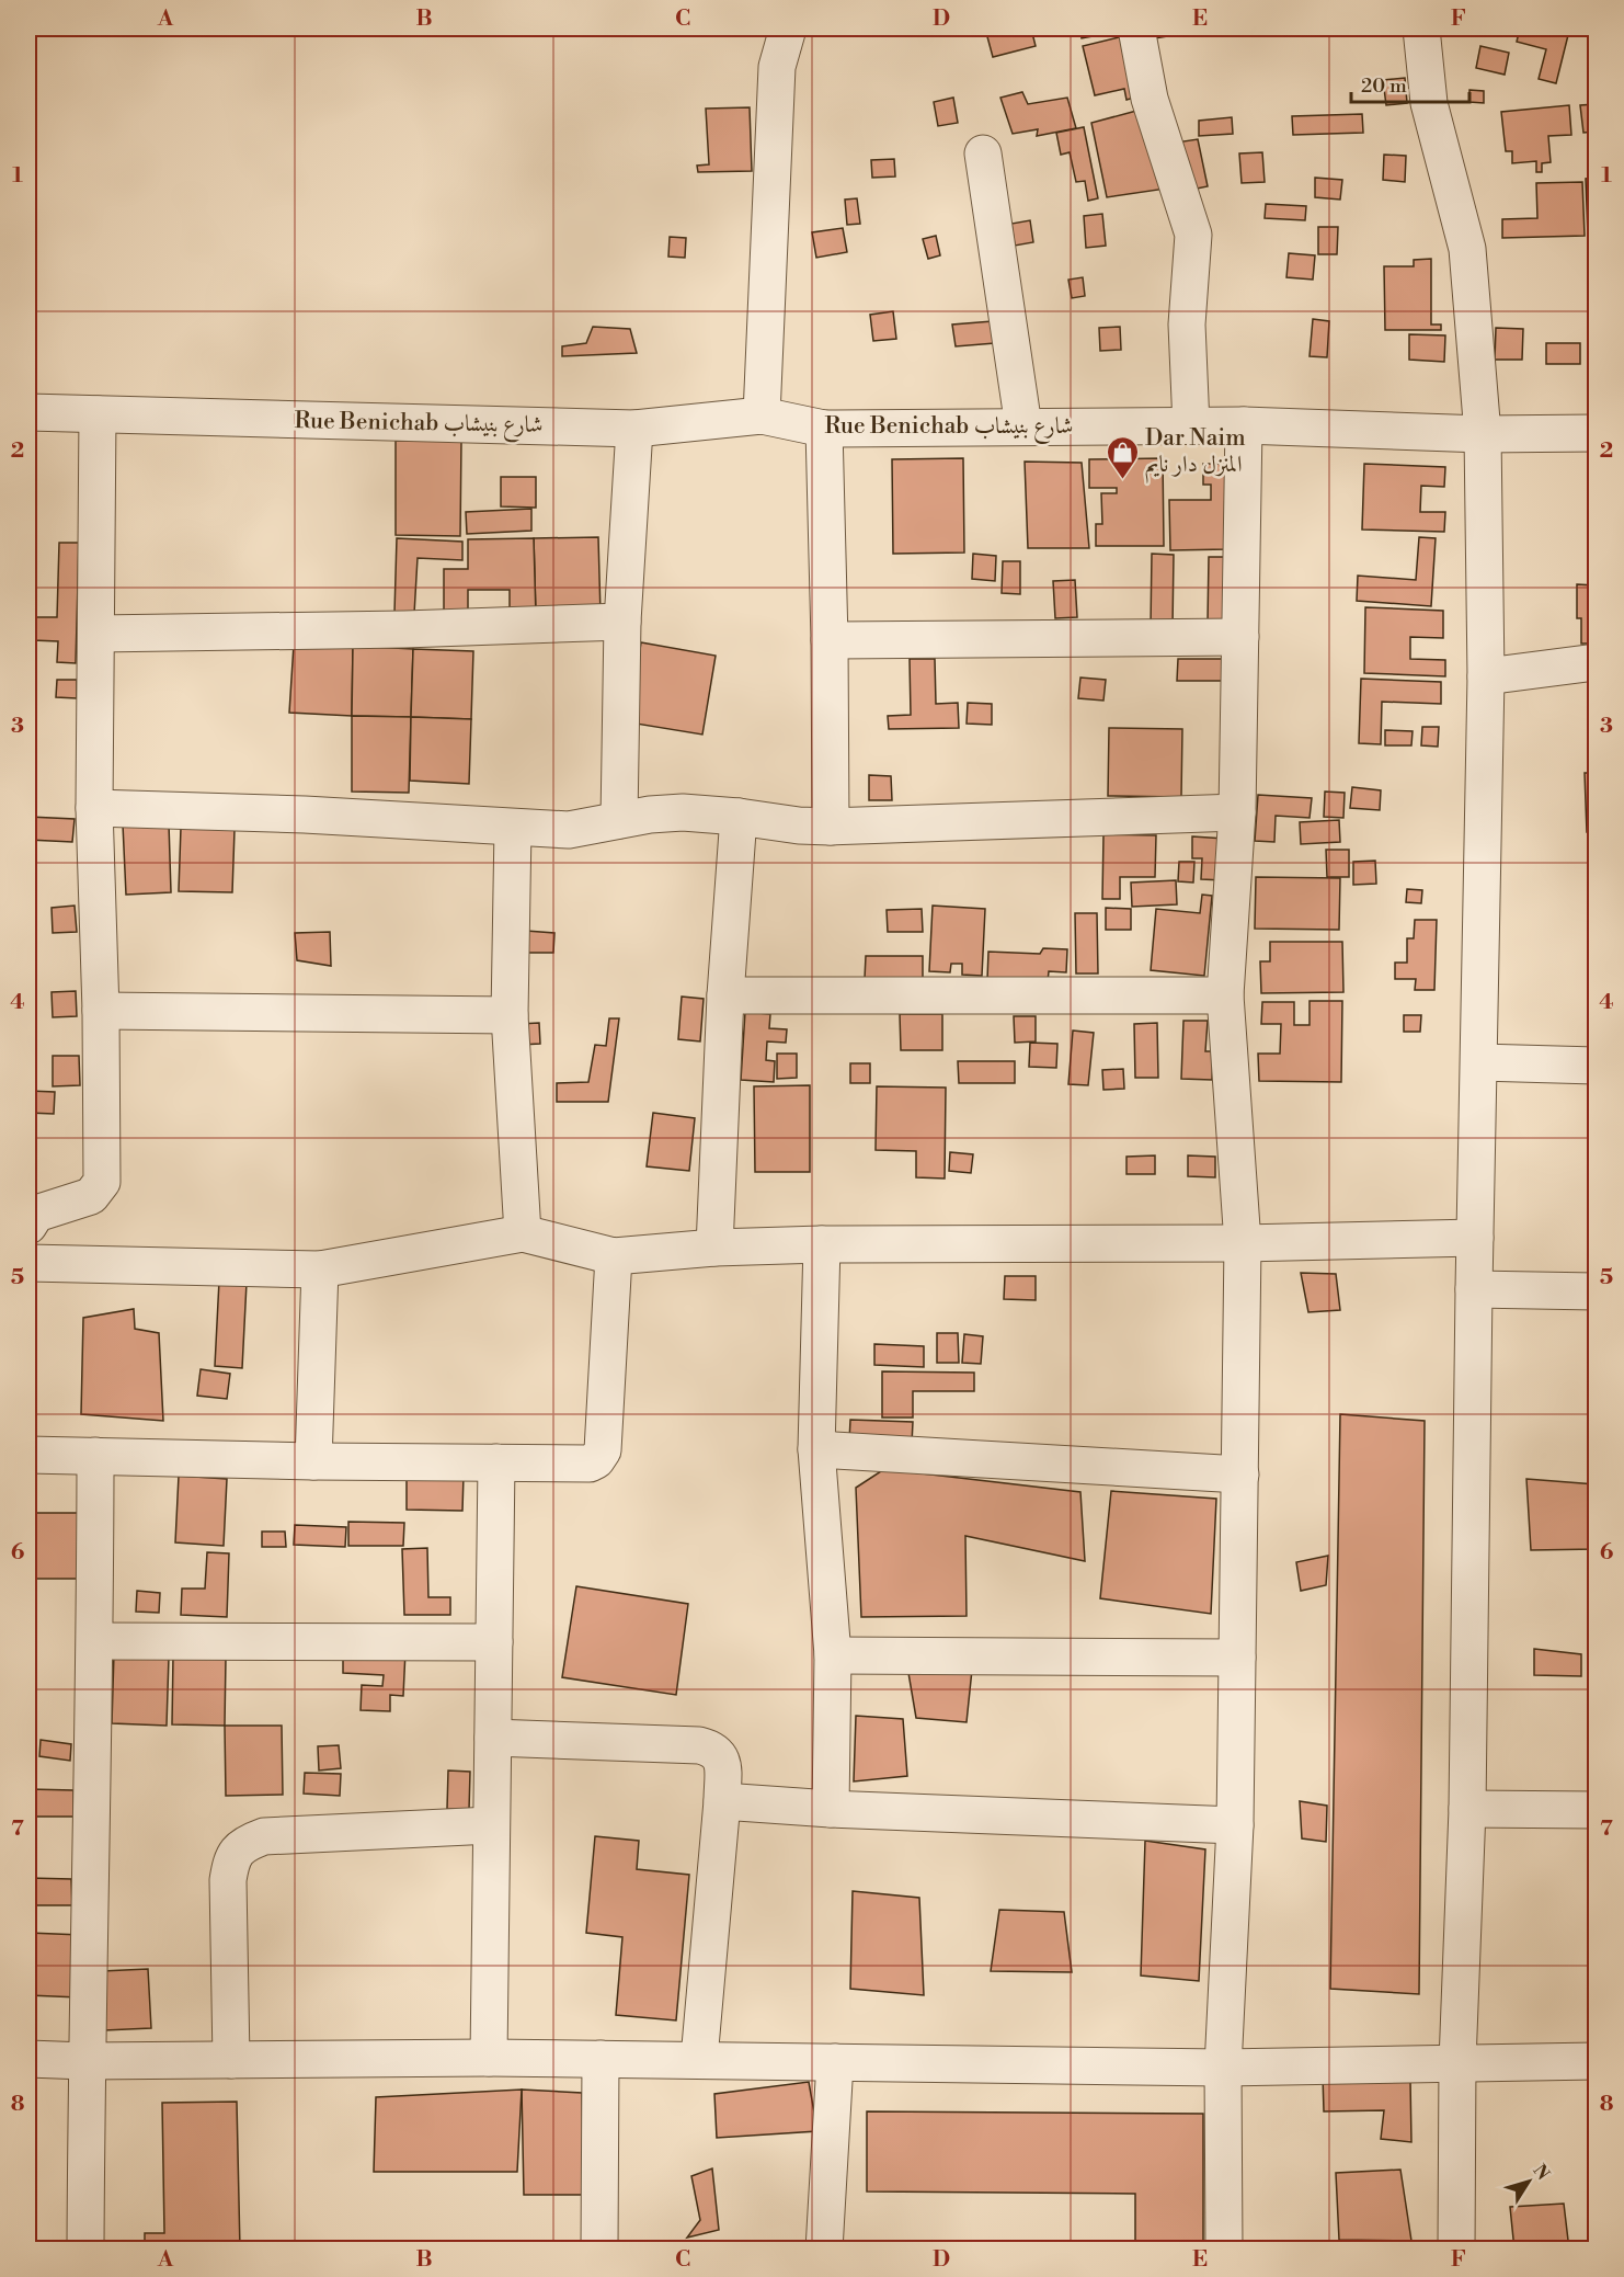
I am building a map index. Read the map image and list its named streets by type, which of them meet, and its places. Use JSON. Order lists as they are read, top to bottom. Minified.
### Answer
{"streets":{"street":["Rue Benichab شارع بنيشاب"]},"places":{"shop":["Dar Naim المنزل دار نايم"]},"scale_bar":"20 m","north":"top right","grid":{"columns":["A","B","C","D","E","F"],"rows":["1","2","3","4","5","6","7","8"]}}
